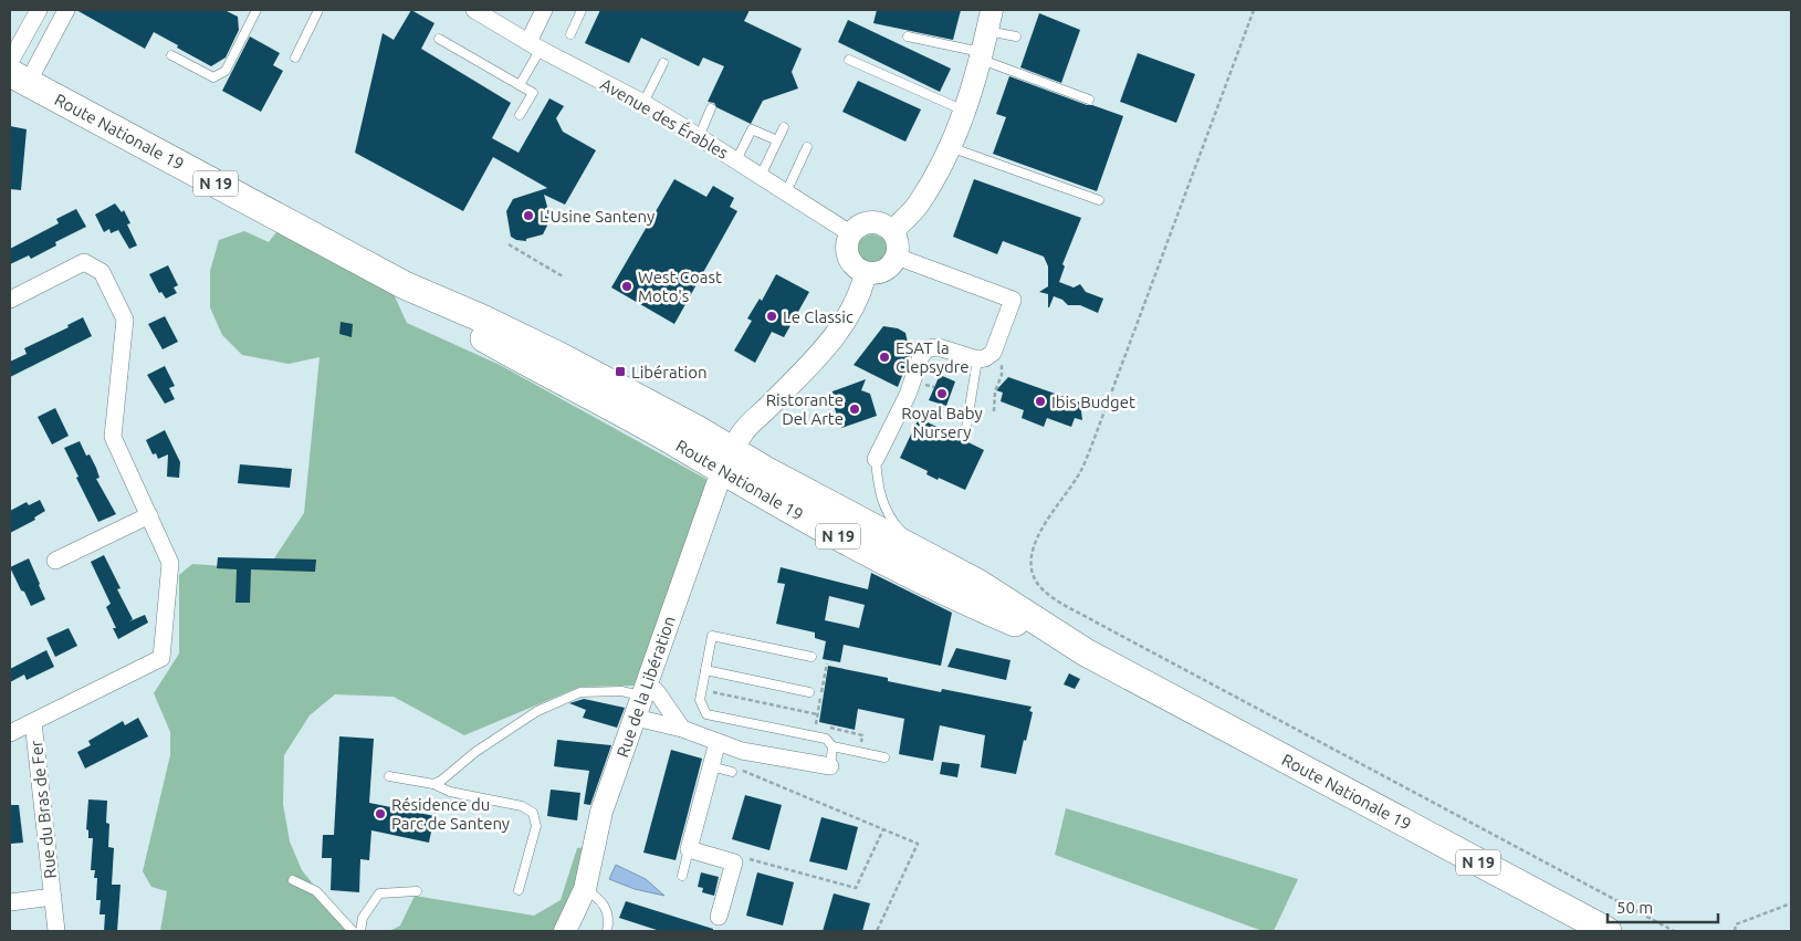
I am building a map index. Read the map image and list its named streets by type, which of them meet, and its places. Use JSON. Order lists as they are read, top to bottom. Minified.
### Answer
{"streets":{"main road":["Route Nationale 19","N 19"],"street":["Avenue des Érables","Rue de la Libération","Rue du Bras de Fer"]},"crossings":[["Avenue des Érables","Rue de la Libération"],["Route Nationale 19","Rue de la Libération"]],"places":{"other":["L'Usine Santeny","West Coast Moto's","Le Classic","ESAT la Clepsydre","Royal Baby Nursery","Ibis Budget","Ristorante Del Arte","Résidence du Parc de Santeny"],"transit":["Libération"]},"scale_bar":"50 m"}
